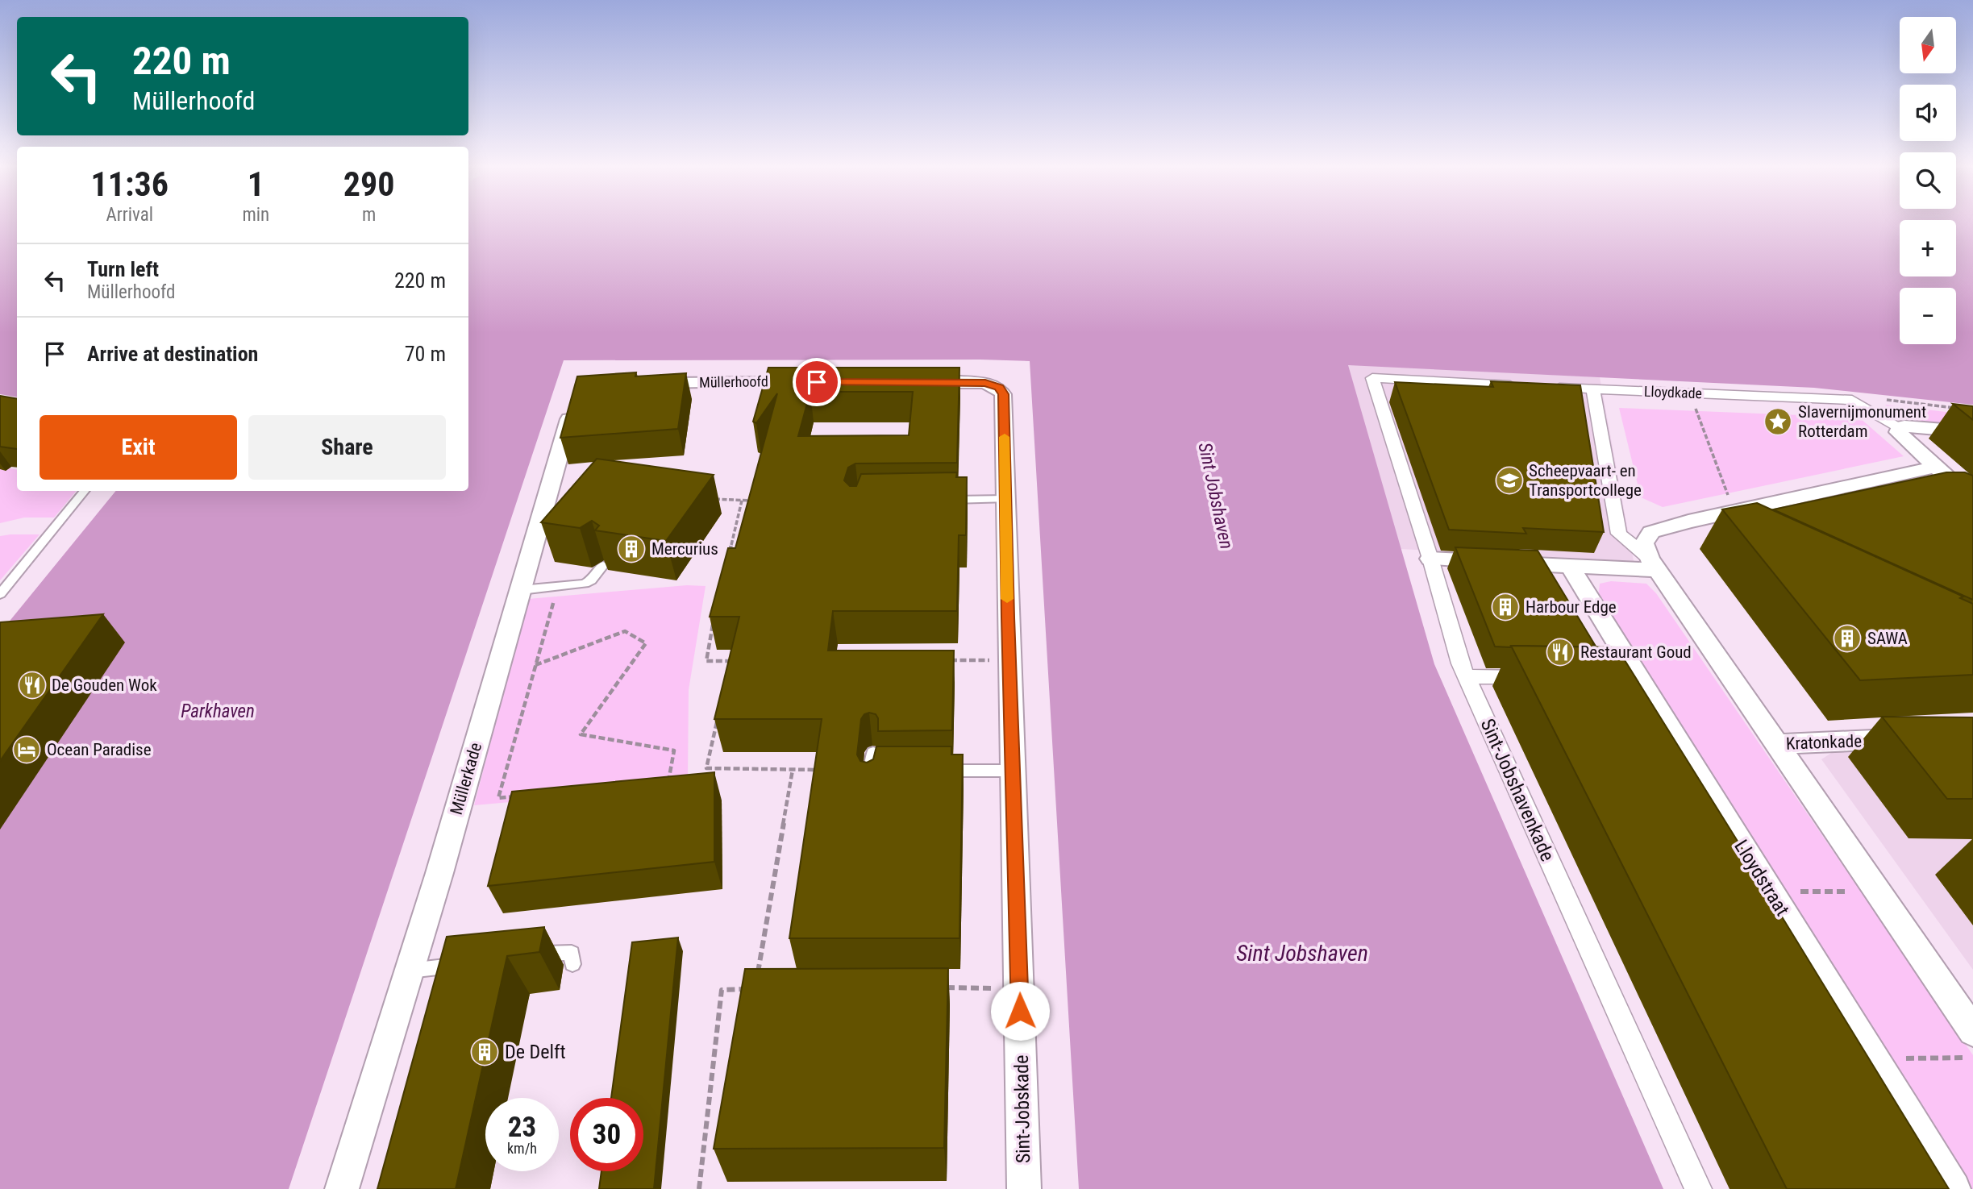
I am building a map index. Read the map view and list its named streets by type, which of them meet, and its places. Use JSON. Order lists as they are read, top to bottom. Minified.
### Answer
{"streets":{"street":["Müllerhoofd","Lloydkade","Kratonkade","Müllerkade","Sint-Jobshavenkade","Lloydstraat","Sint-Jobskade"]},"water":["Sint Jobshaven","Parkhaven"],"places":{"place":["Slavernijmonument Rotterdam"],"school or university":["Scheepvaart- en Transportcollege"],"building":["Mercurius","Harbour Edge","SAWA","De Delft"],"restaurant":["Restaurant Goud","De Gouden Wok"],"hotel":["Ocean Paradise"]},"north":"bottom","page":{"map_buttons":["+","−"],"turn":["220 m","Müllerhoofd"],"eta":["11:36","Arrival","1","min","290","m"],"list":[{"name":"Turn left","note":"Müllerhoofd","value":"220 m"},{"name":"Arrive at destination","value":"70 m"}],"buttons":["Exit","Share"],"speed":"23 km/h","limit":"30"}}
